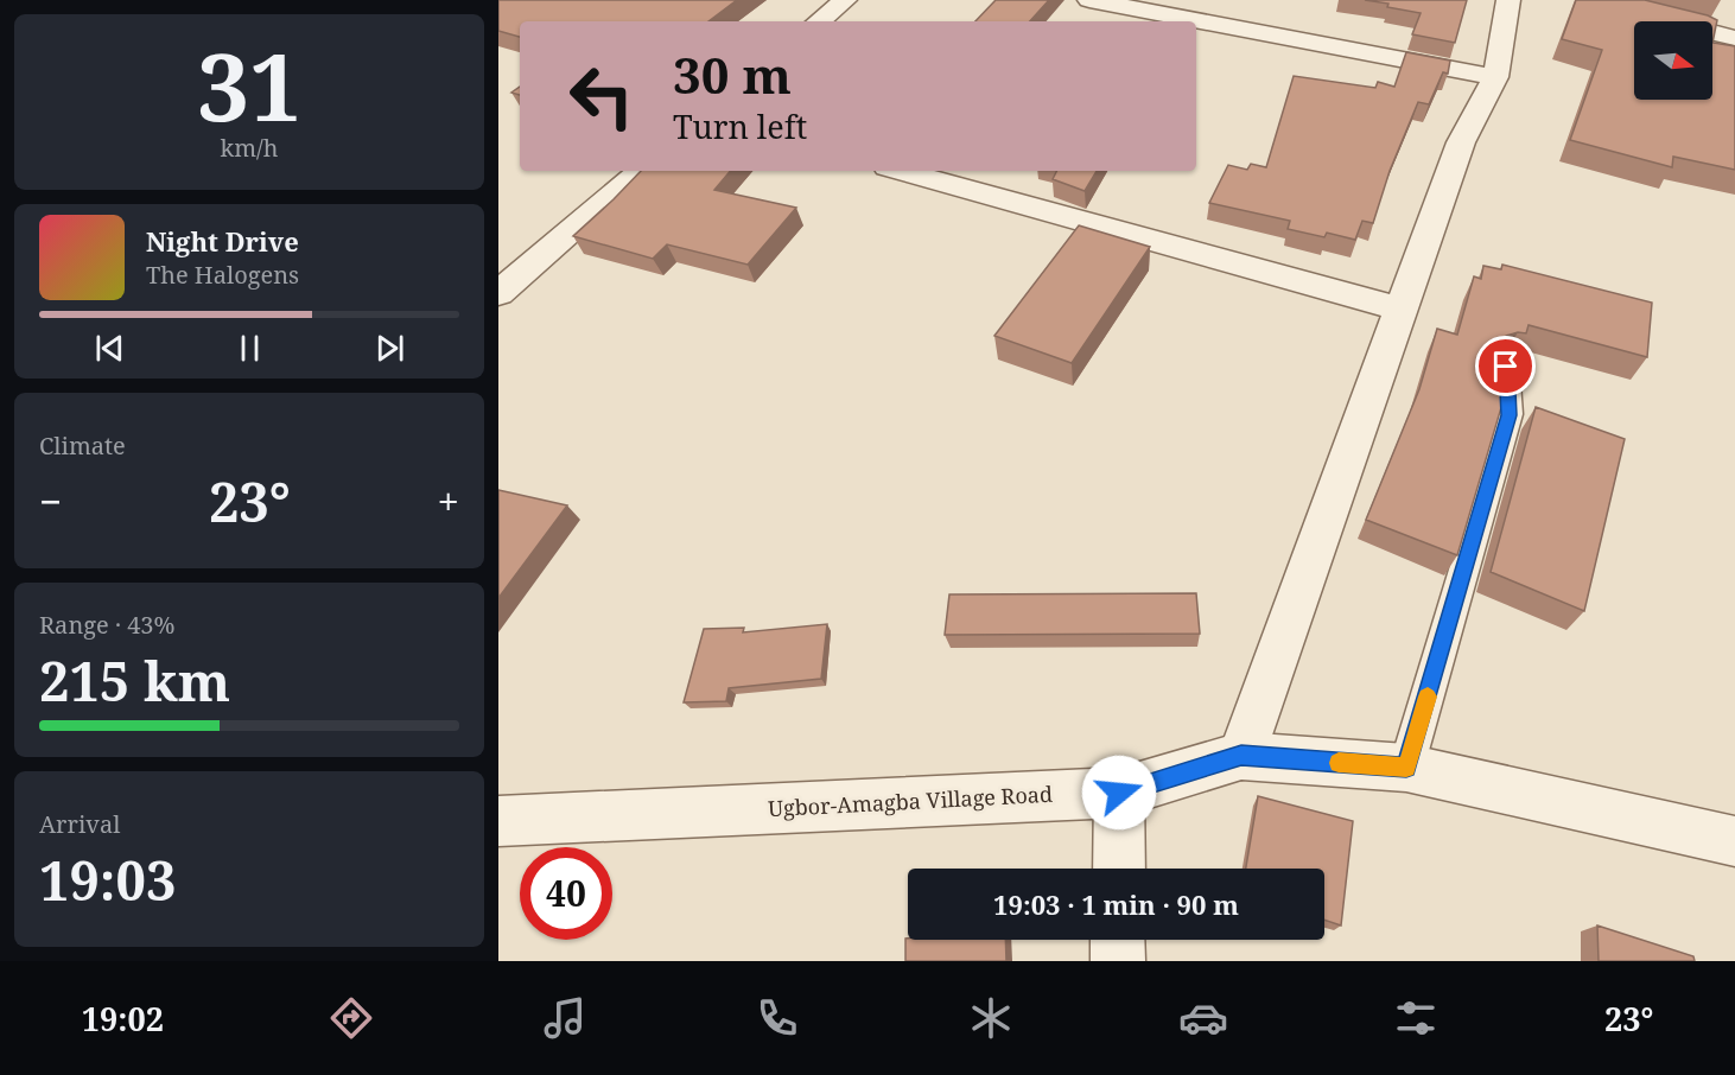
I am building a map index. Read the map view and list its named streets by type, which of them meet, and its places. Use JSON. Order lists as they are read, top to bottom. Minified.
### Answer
{"streets":{"street":["Ugbor-Amagba Village Road"]},"north":"right","page":{"tile":[["31","km/h"],"Climate",["Range · 43%","215 km"],["Arrival","19:03"]],"turn":["30 m","Turn left"],"song":["Night Drive","The Halogens"],"heat":["−","23°","+"],"limit":"40","trip":"19:03 · 1 min · 90 m","tabs":["19:02","23°"]}}
